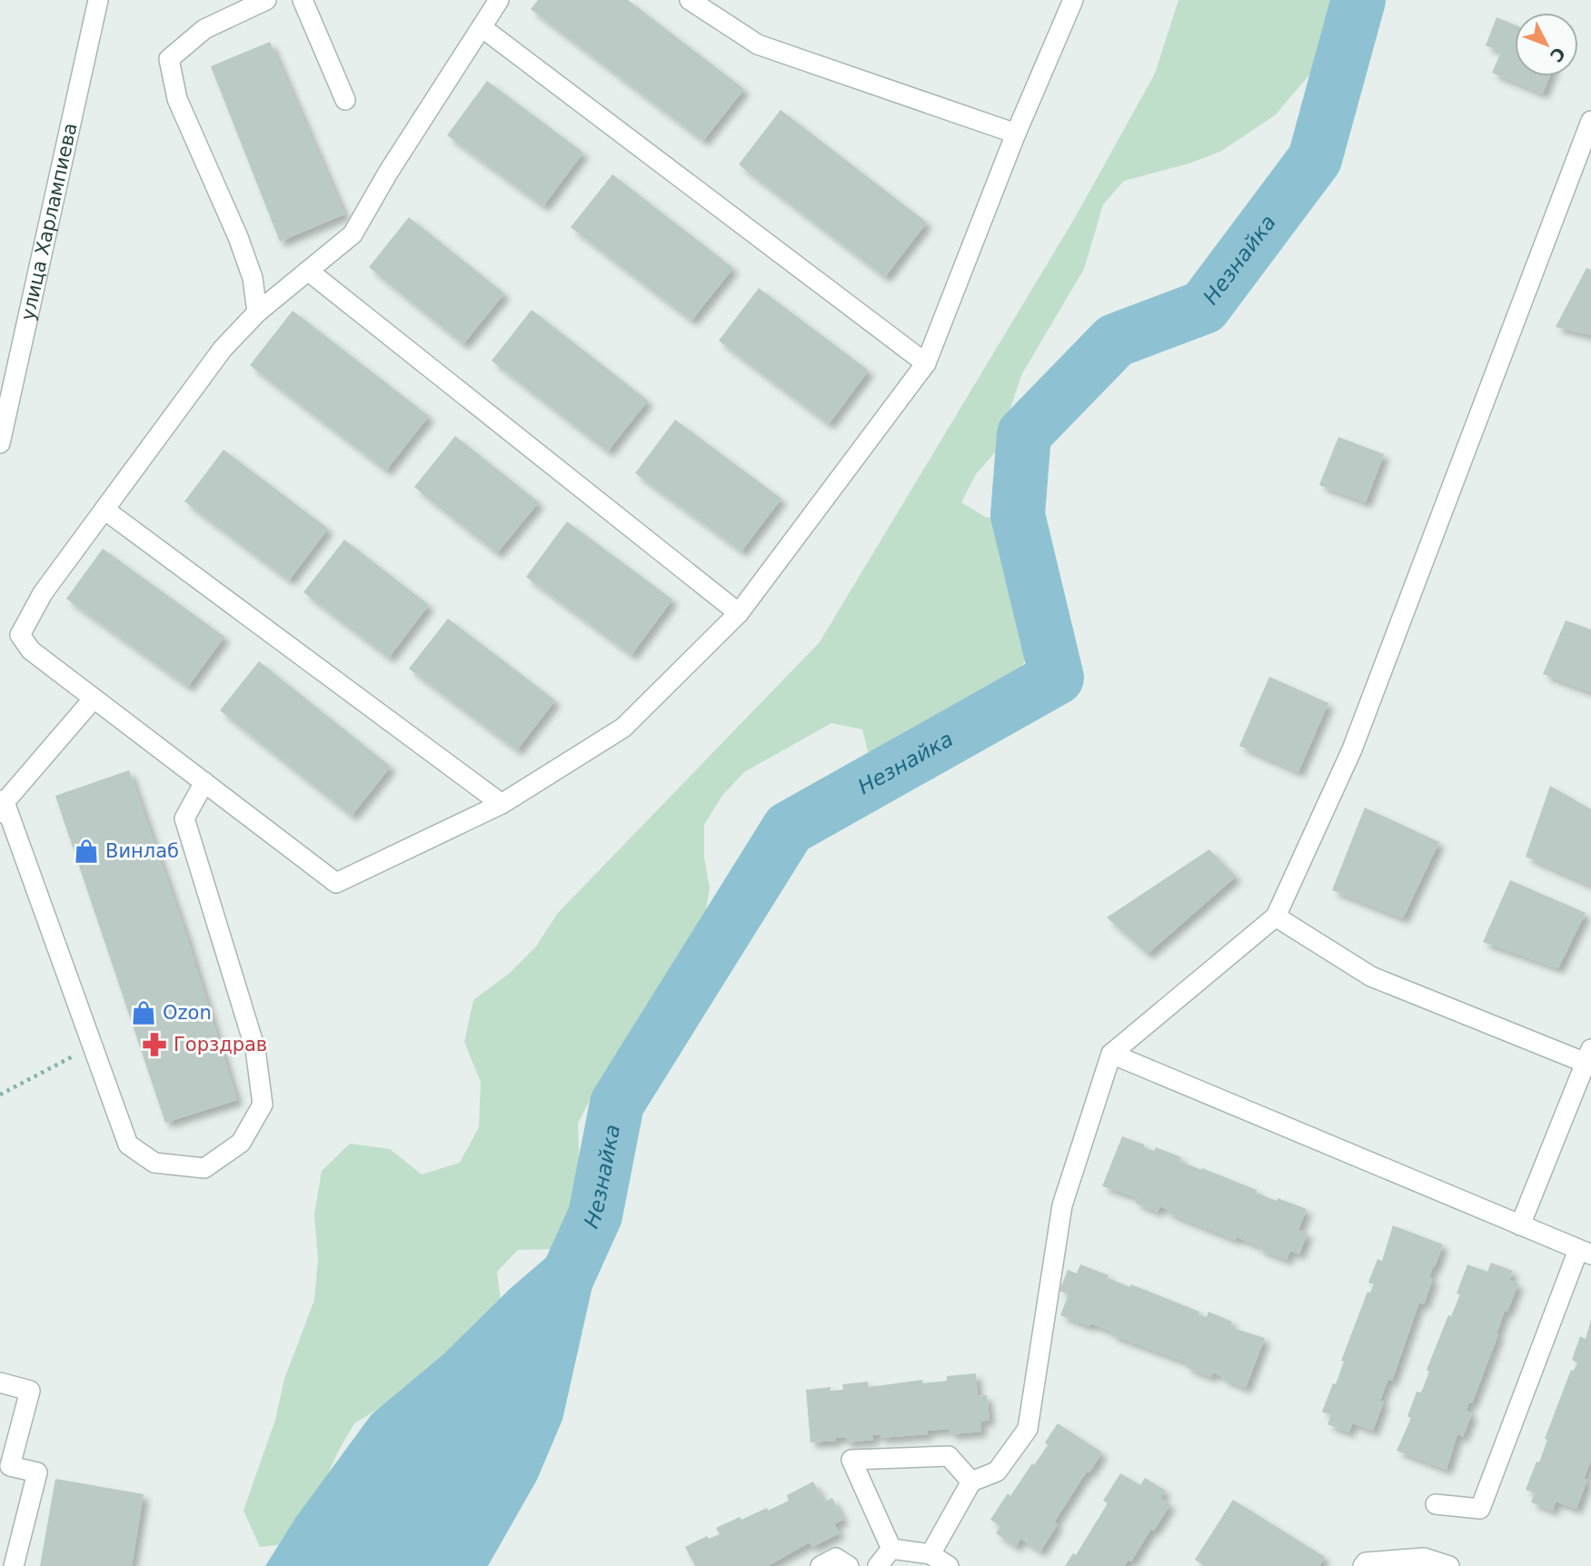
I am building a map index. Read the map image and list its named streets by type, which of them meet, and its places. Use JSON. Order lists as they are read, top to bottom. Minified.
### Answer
{"streets":{"street":["улица Харлампиева"]},"water":["Незнайка"],"places":{"shop":["Винлаб","Ozon"],"pharmacy":["Горздрав"]},"north":"bottom right"}
